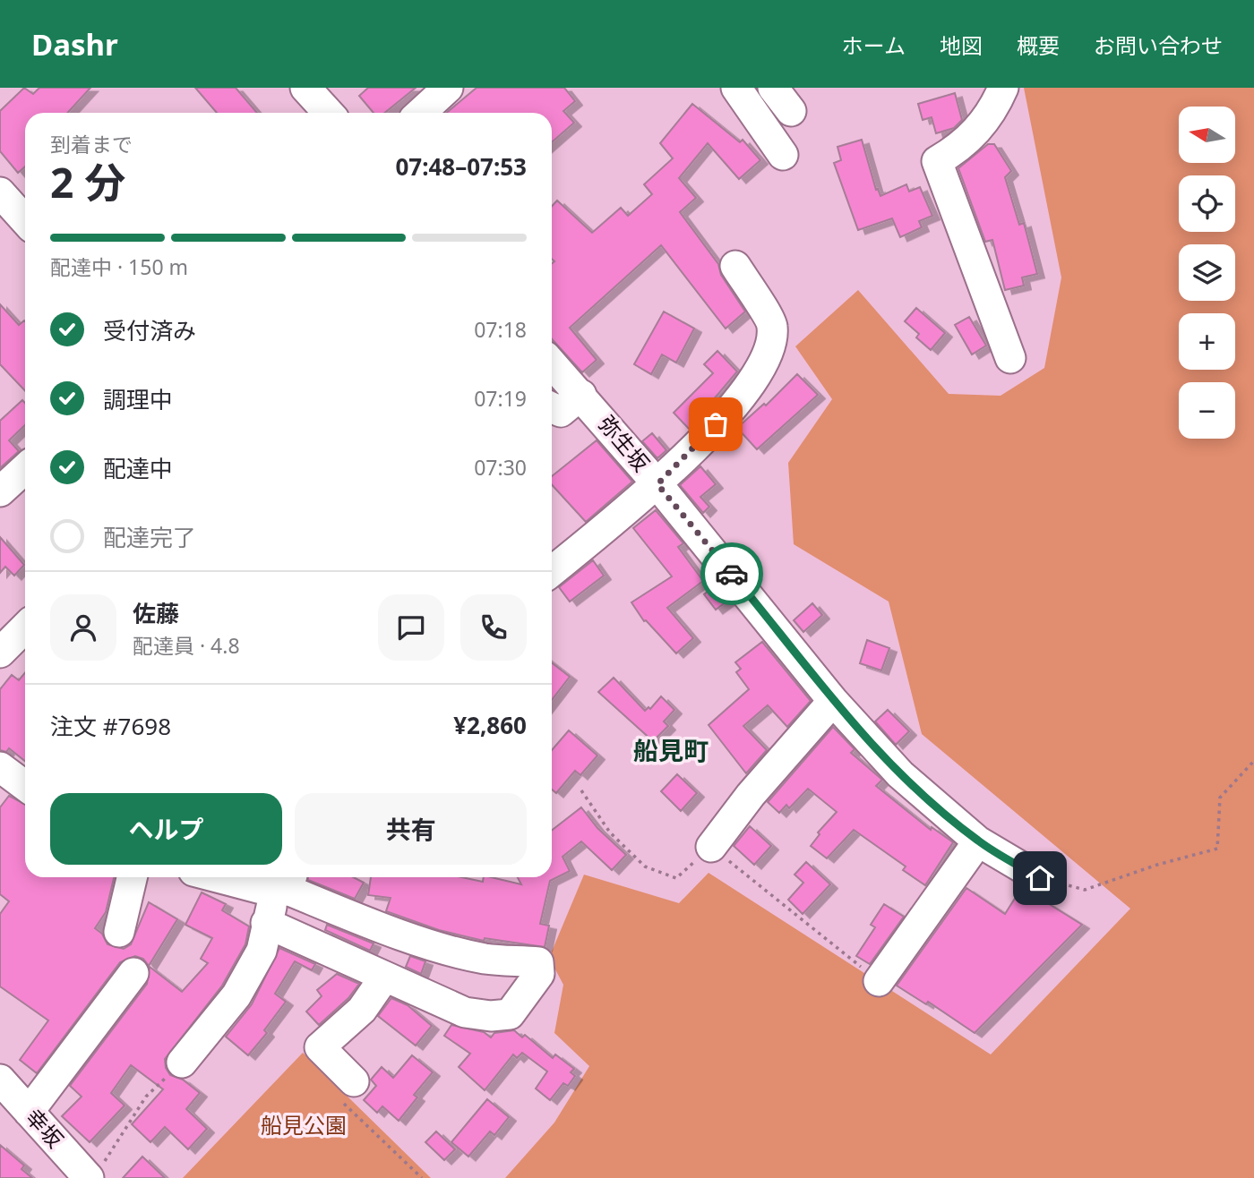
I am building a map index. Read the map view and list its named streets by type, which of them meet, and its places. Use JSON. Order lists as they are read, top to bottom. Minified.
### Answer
{"streets":{"street":["弥生坂","幸坂"]},"districts":["船見町"],"parks":["船見公園"],"north":"left","page":{"header":"Dashr","nav":["ホーム","地図","概要","お問い合わせ"],"map_buttons":["+","−"],"heading":["2 分","到着まで","07:48–07:53"],"panel":["佐藤","配達員 · 4.8","注文 #7698","¥2,860"],"bar":"配達中 · 150 m","list":[["受付済み","07:18"],["調理中","07:19"],["配達中","07:30"],"配達完了"],"buttons":["ヘルプ","共有"]}}
